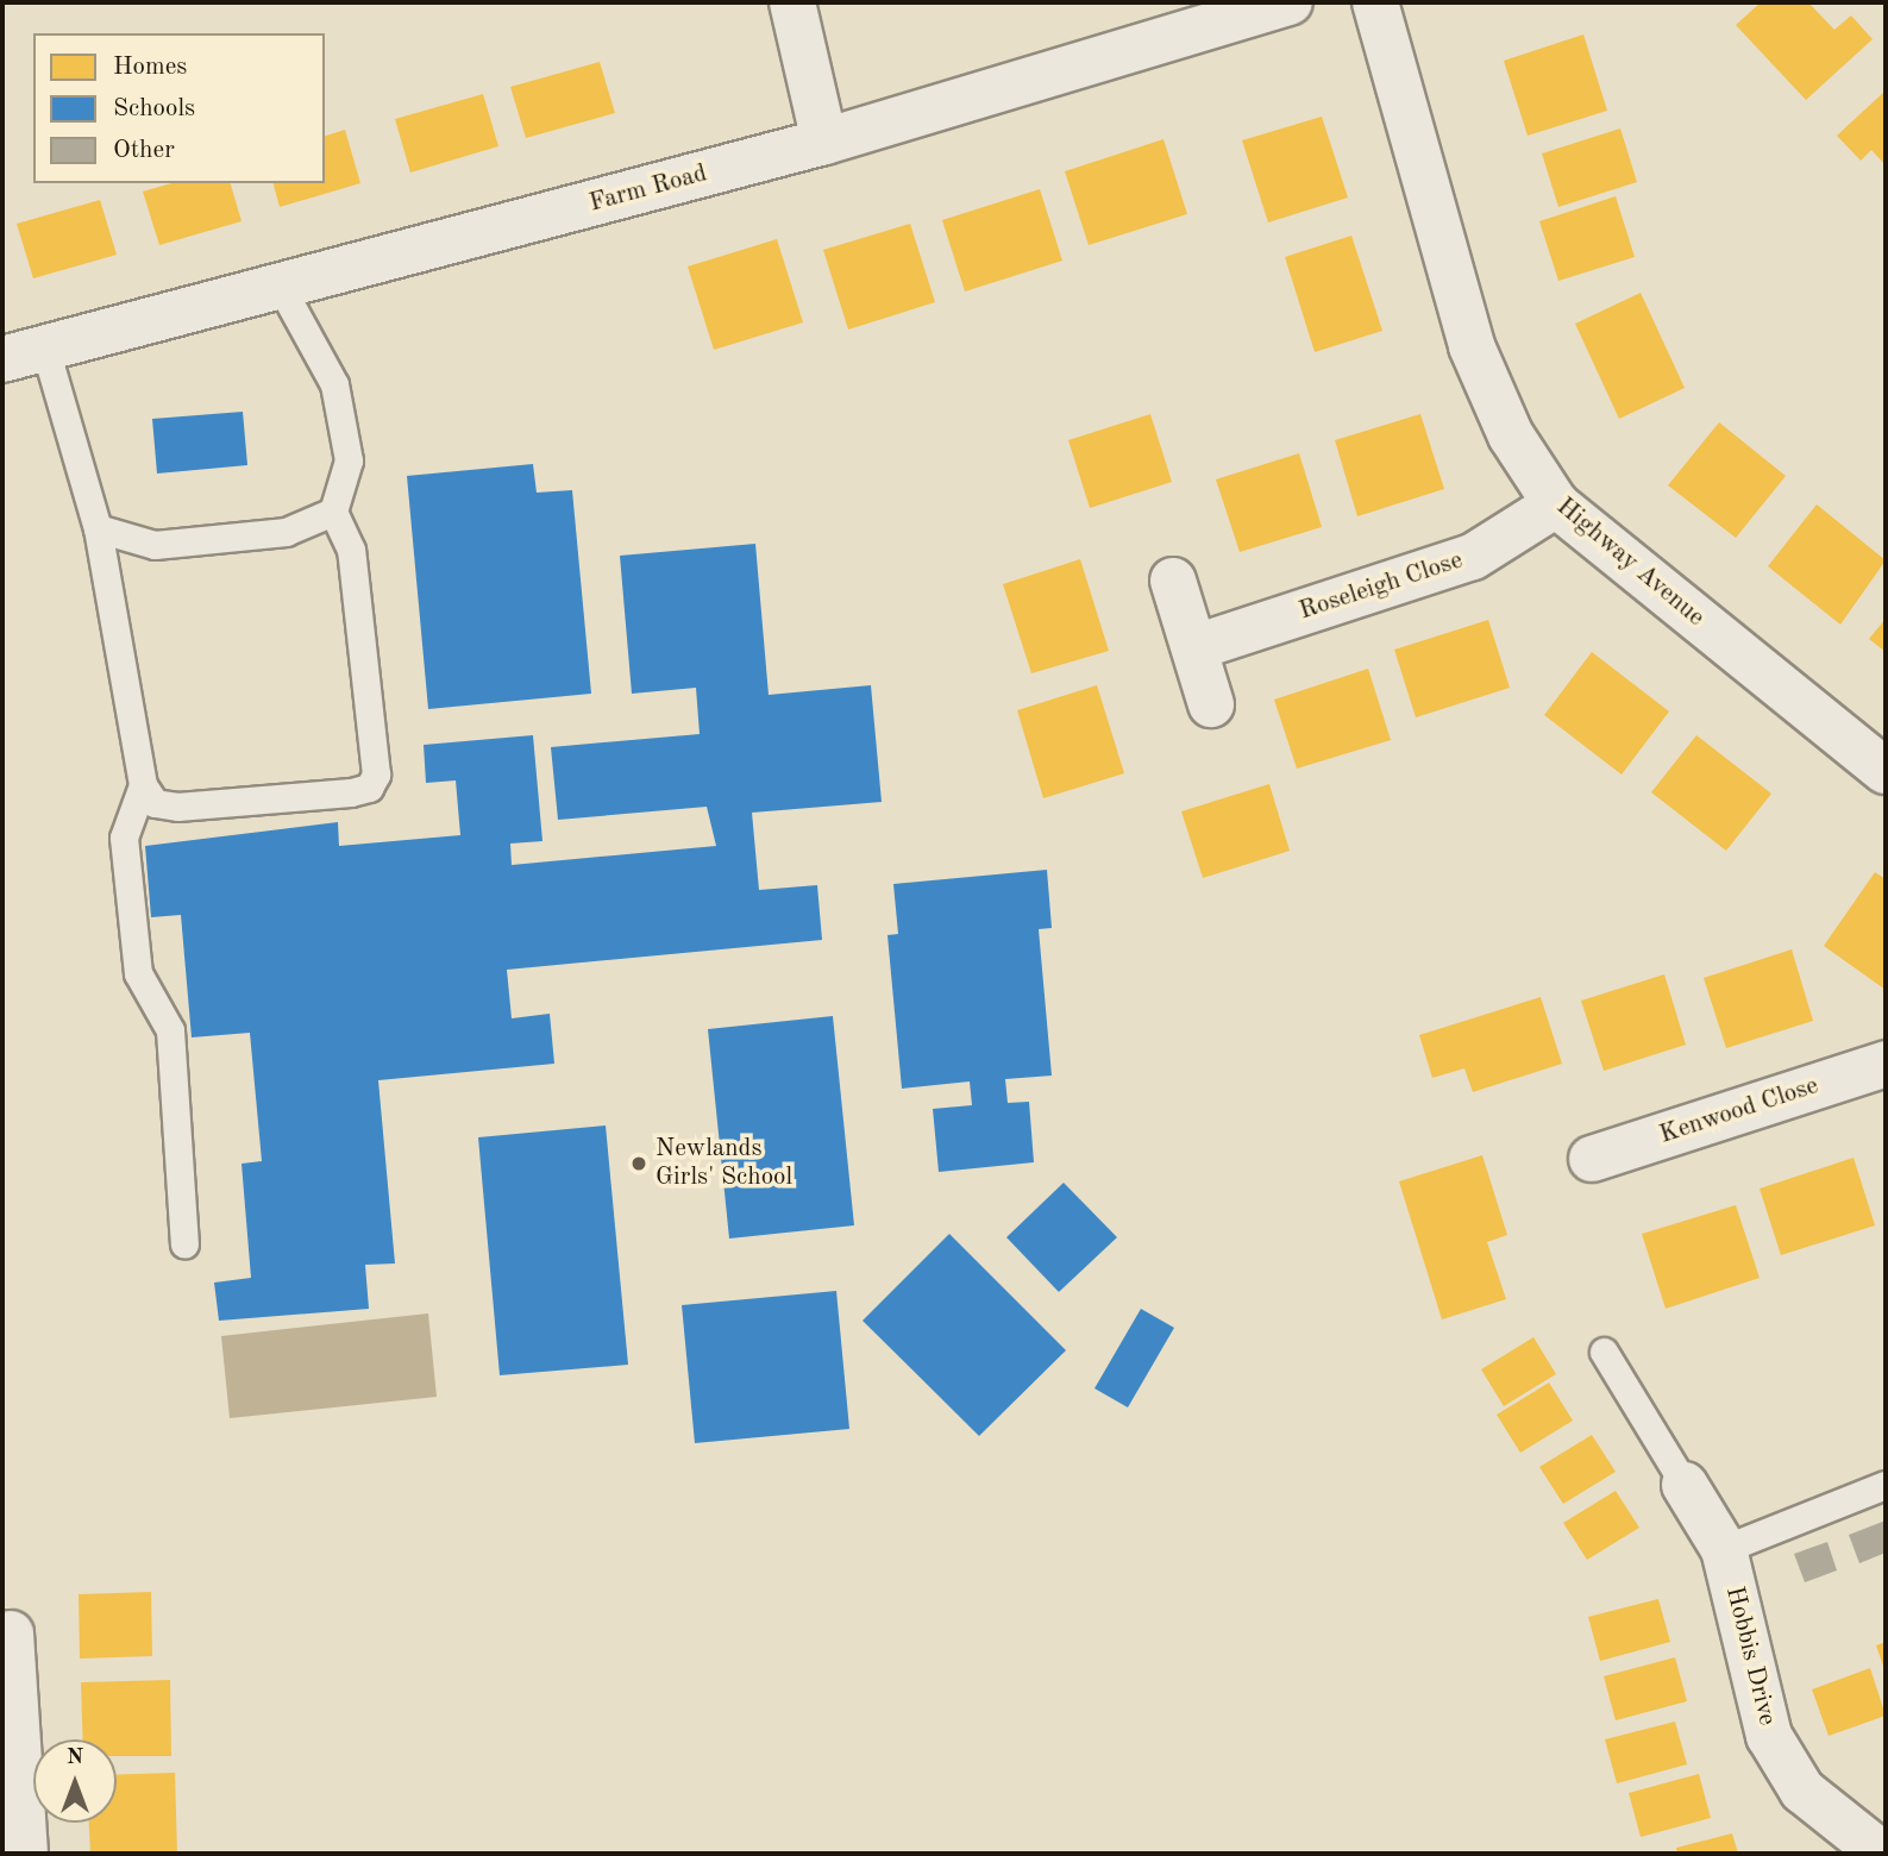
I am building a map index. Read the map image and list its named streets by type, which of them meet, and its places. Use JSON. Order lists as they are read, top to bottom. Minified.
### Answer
{"streets":{"street":["Farm Road","Highway Avenue","Roseleigh Close","Kenwood Close","Hobbis Drive"]},"crossings":[["Highway Avenue","Roseleigh Close"]],"places":["Newlands Girls' School"],"legend":["Homes","Schools","Other"],"north":"top"}
